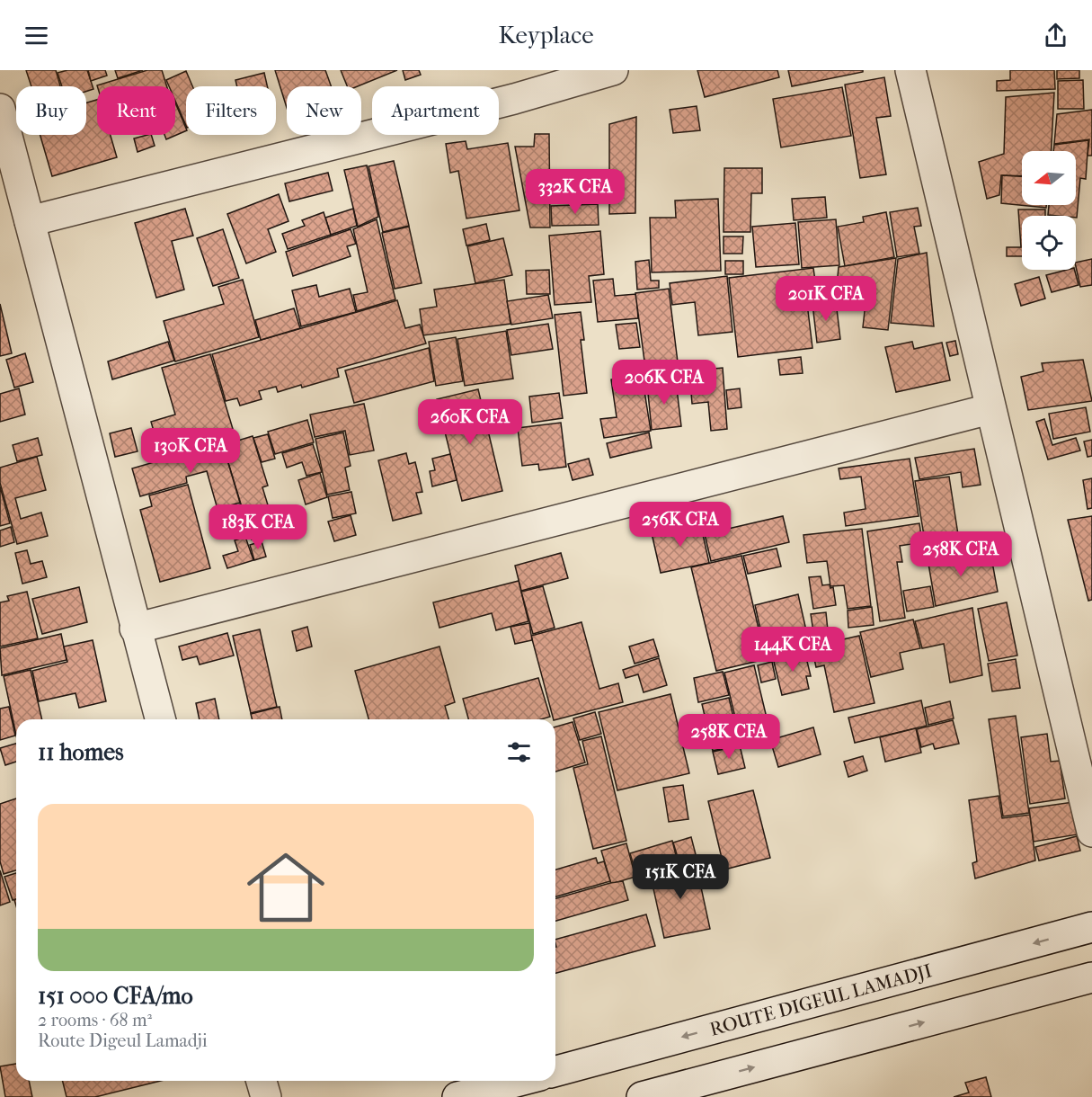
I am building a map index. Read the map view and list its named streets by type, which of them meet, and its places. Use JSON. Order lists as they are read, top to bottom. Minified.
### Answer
{"streets":{"street":["ROUTE DIGEUL LAMADJI"]},"north":"left","page":{"header":"Keyplace","chip":["Buy","Rent","Filters","New","Apartment"],"price":["332K CFA","201K CFA","206K CFA","260K CFA","130K CFA","256K CFA","183K CFA","258K CFA","144K CFA","258K CFA","151K CFA"],"heading":"11 homes","list":[{"name":"151 000 CFA/mo","note":"2 rooms · 68 m² · Route Digeul Lamadji"}]}}
